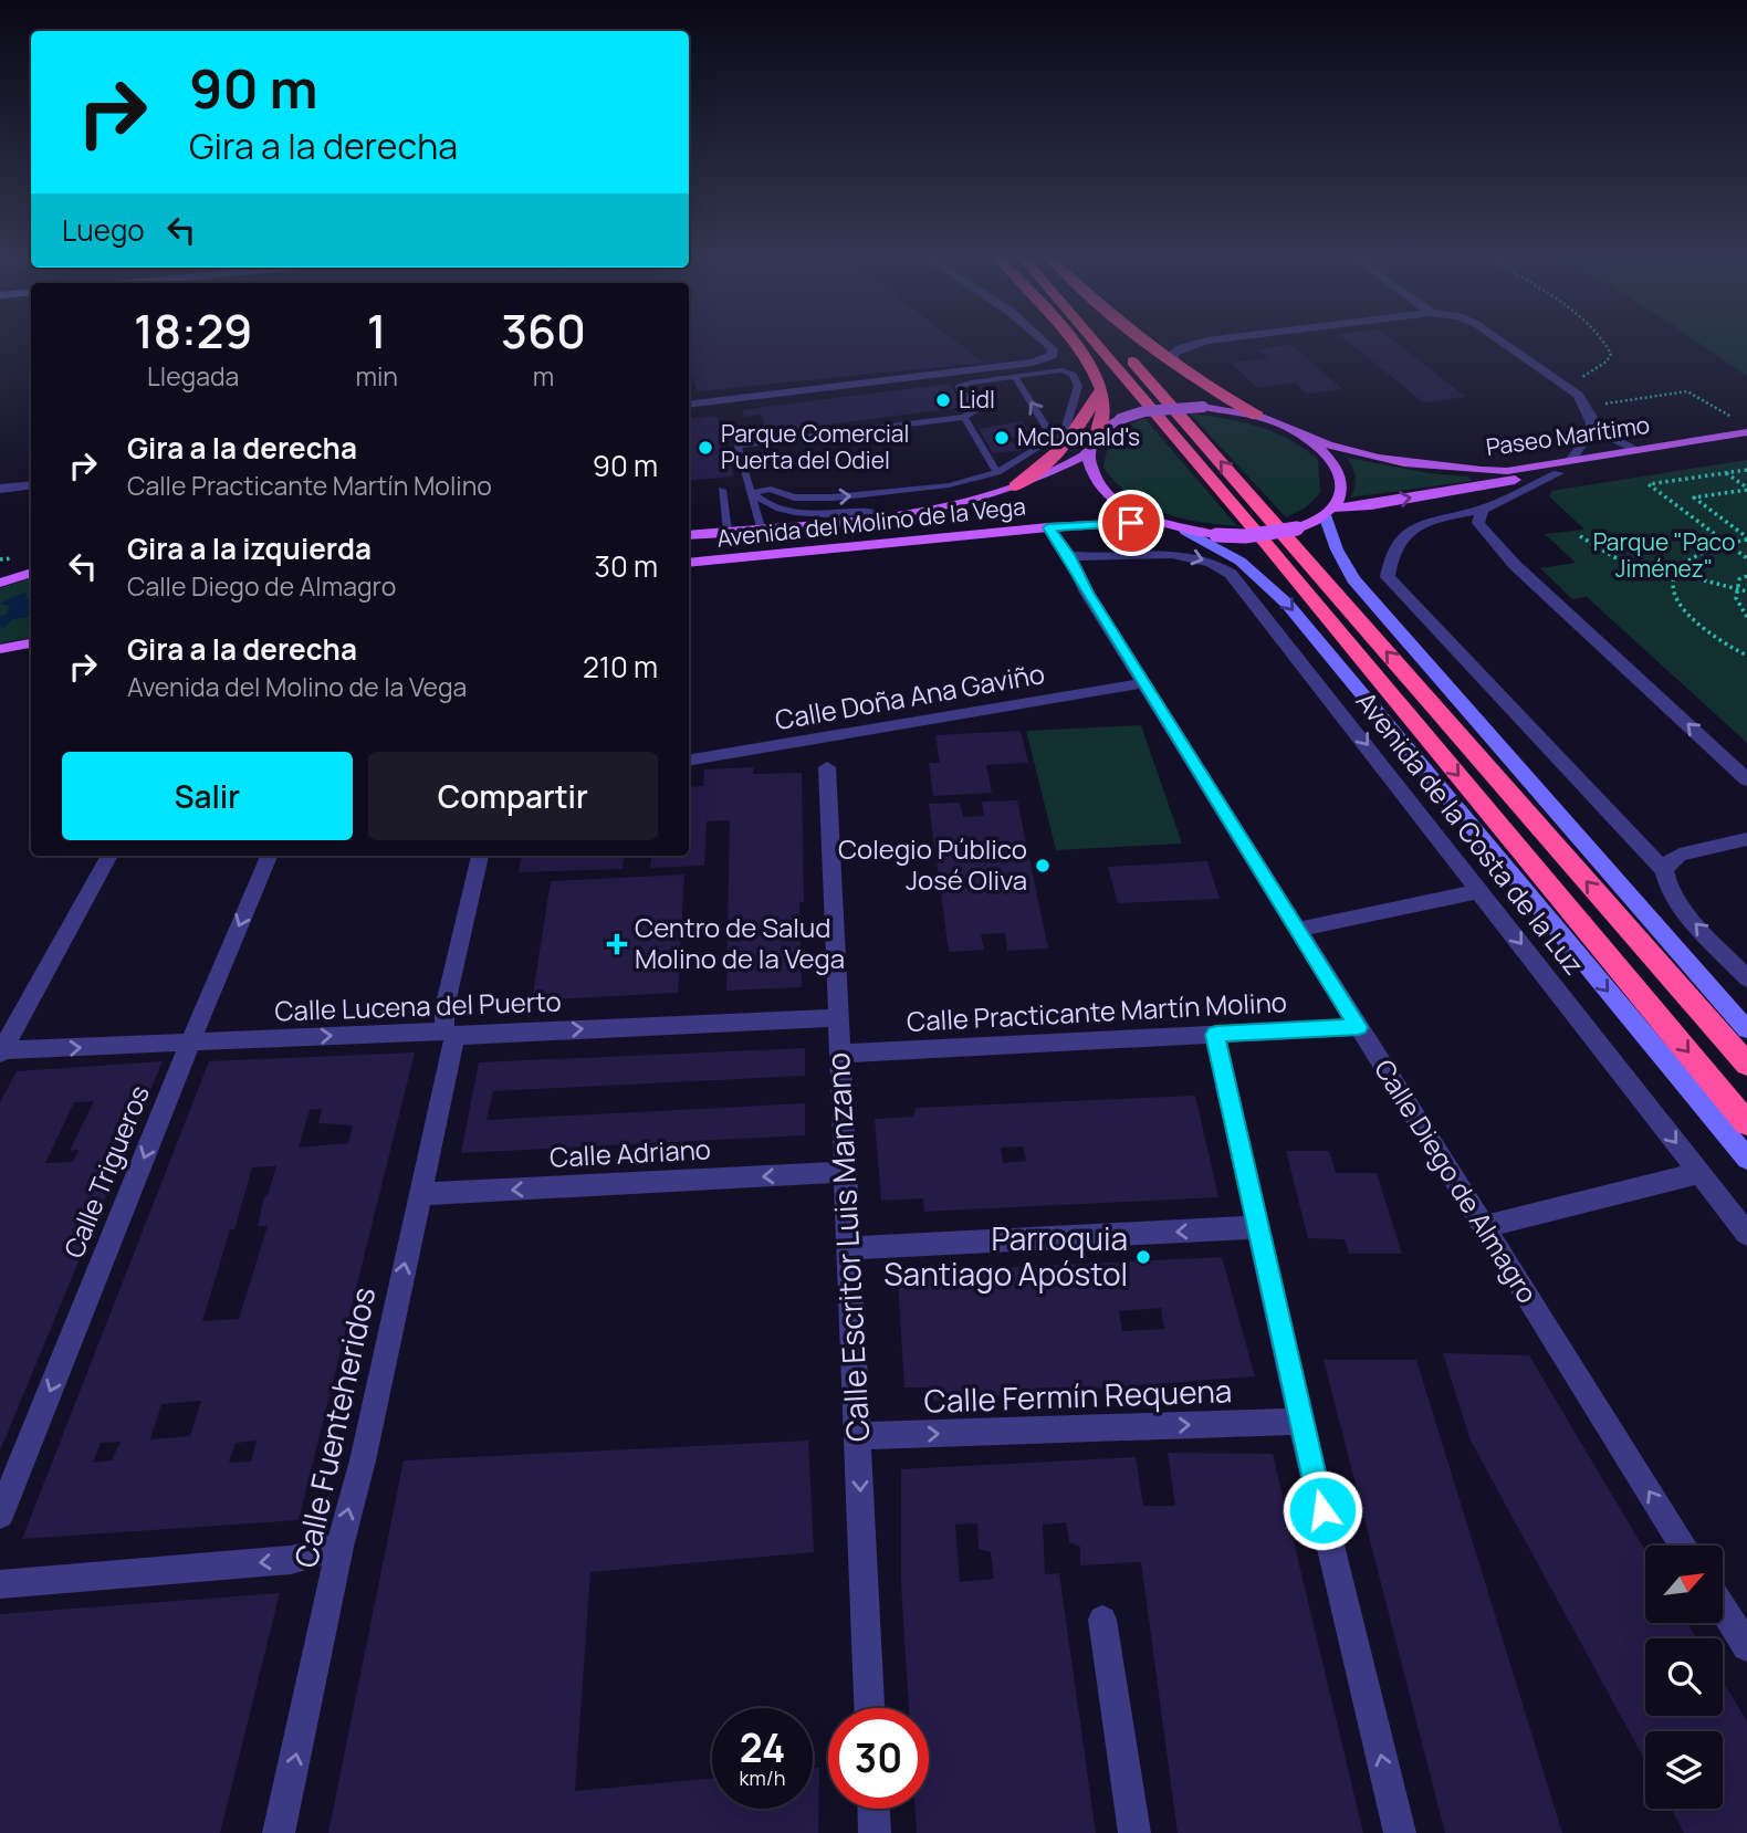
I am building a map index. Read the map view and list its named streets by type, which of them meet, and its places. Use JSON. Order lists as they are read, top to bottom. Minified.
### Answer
{"streets":{"main road":["Paseo Marítimo","Avenida del Molino de la Vega"],"street":["Calle Doña Ana Gaviño","Avenida de la Costa de la Luz","Calle Lucena del Puerto","Calle Practicante Martín Molino","Calle Adriano","Calle Trigueros","Calle Diego de Almagro","Calle Escritor Luis Manzano","Calle Fermín Requena","Calle Fuenteheridos"]},"crossings":[["Avenida del Molino de la Vega","Calle Diego de Almagro"],["Calle Doña Ana Gaviño","Calle Diego de Almagro"],["Avenida de la Costa de la Luz","Calle Diego de Almagro"],["Calle Lucena del Puerto","Calle Trigueros"],["Calle Lucena del Puerto","Calle Escritor Luis Manzano"],["Calle Lucena del Puerto","Calle Fuenteheridos"],["Calle Practicante Martín Molino","Calle Diego de Almagro"],["Calle Practicante Martín Molino","Calle Escritor Luis Manzano"],["Calle Adriano","Calle Escritor Luis Manzano"],["Calle Adriano","Calle Fuenteheridos"],["Calle Escritor Luis Manzano","Calle Fermín Requena"]],"one_way":["Avenida de la Costa de la Luz","Calle Lucena del Puerto","Calle Adriano","Calle Fermín Requena","Calle Fuenteheridos"],"parks":["Parque \"Paco Jiménez\""],"places":{"other":["Lidl","McDonald's","Parque Comercial Puerta del Odiel","Colegio Público José Oliva","Parroquia Santiago Apóstol"],"health":["Centro de Salud Molino de la Vega"]},"north":"top right","page":{"turn":["90 m","Gira a la derecha"],"then":"Luego","eta":["18:29","Llegada","1","min","360","m"],"list":[{"name":"Gira a la derecha","note":"Calle Practicante Martín Molino","value":"90 m"},{"name":"Gira a la izquierda","note":"Calle Diego de Almagro","value":"30 m"},{"name":"Gira a la derecha","note":"Avenida del Molino de la Vega","value":"210 m"}],"buttons":["Salir","Compartir"],"speed":"24 km/h","limit":"30"}}
